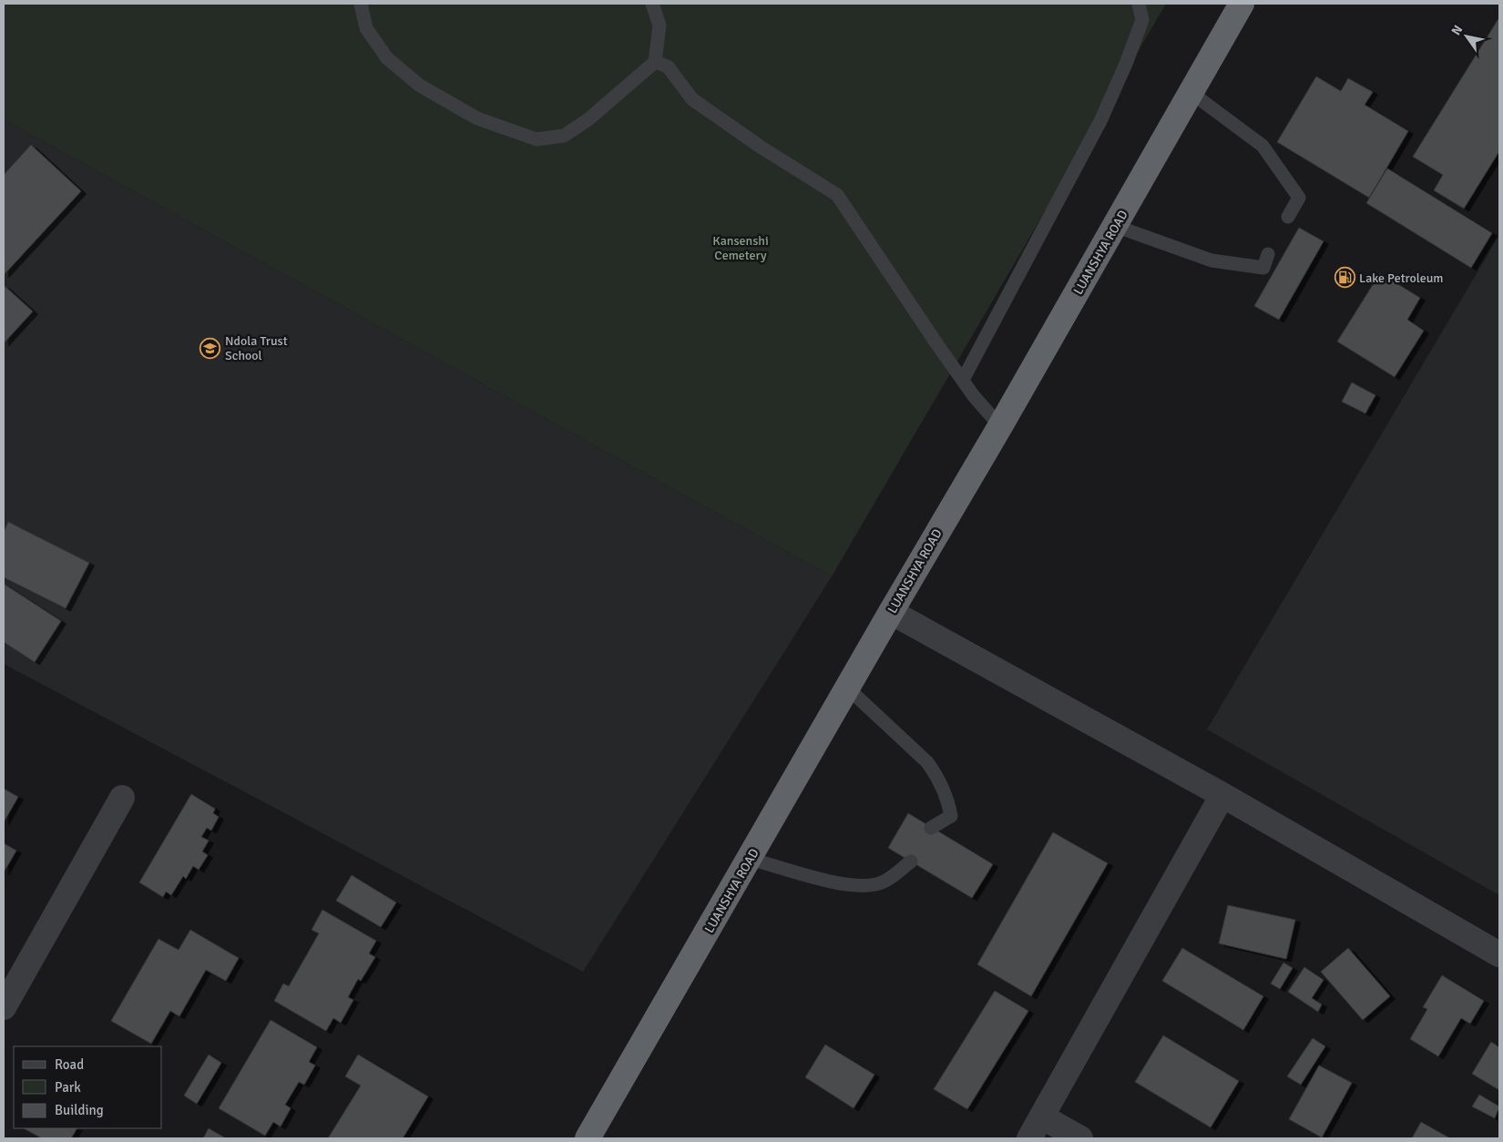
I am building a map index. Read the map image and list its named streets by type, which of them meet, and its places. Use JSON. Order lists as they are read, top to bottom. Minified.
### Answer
{"streets":{"highway":["LUANSHYA ROAD"]},"parks":["Kansenshi Cemetery"],"places":{"fuel station":["Lake Petroleum"],"school or university":["Ndola Trust School"]},"legend":["Road","Park","Building"],"north":"top left"}
